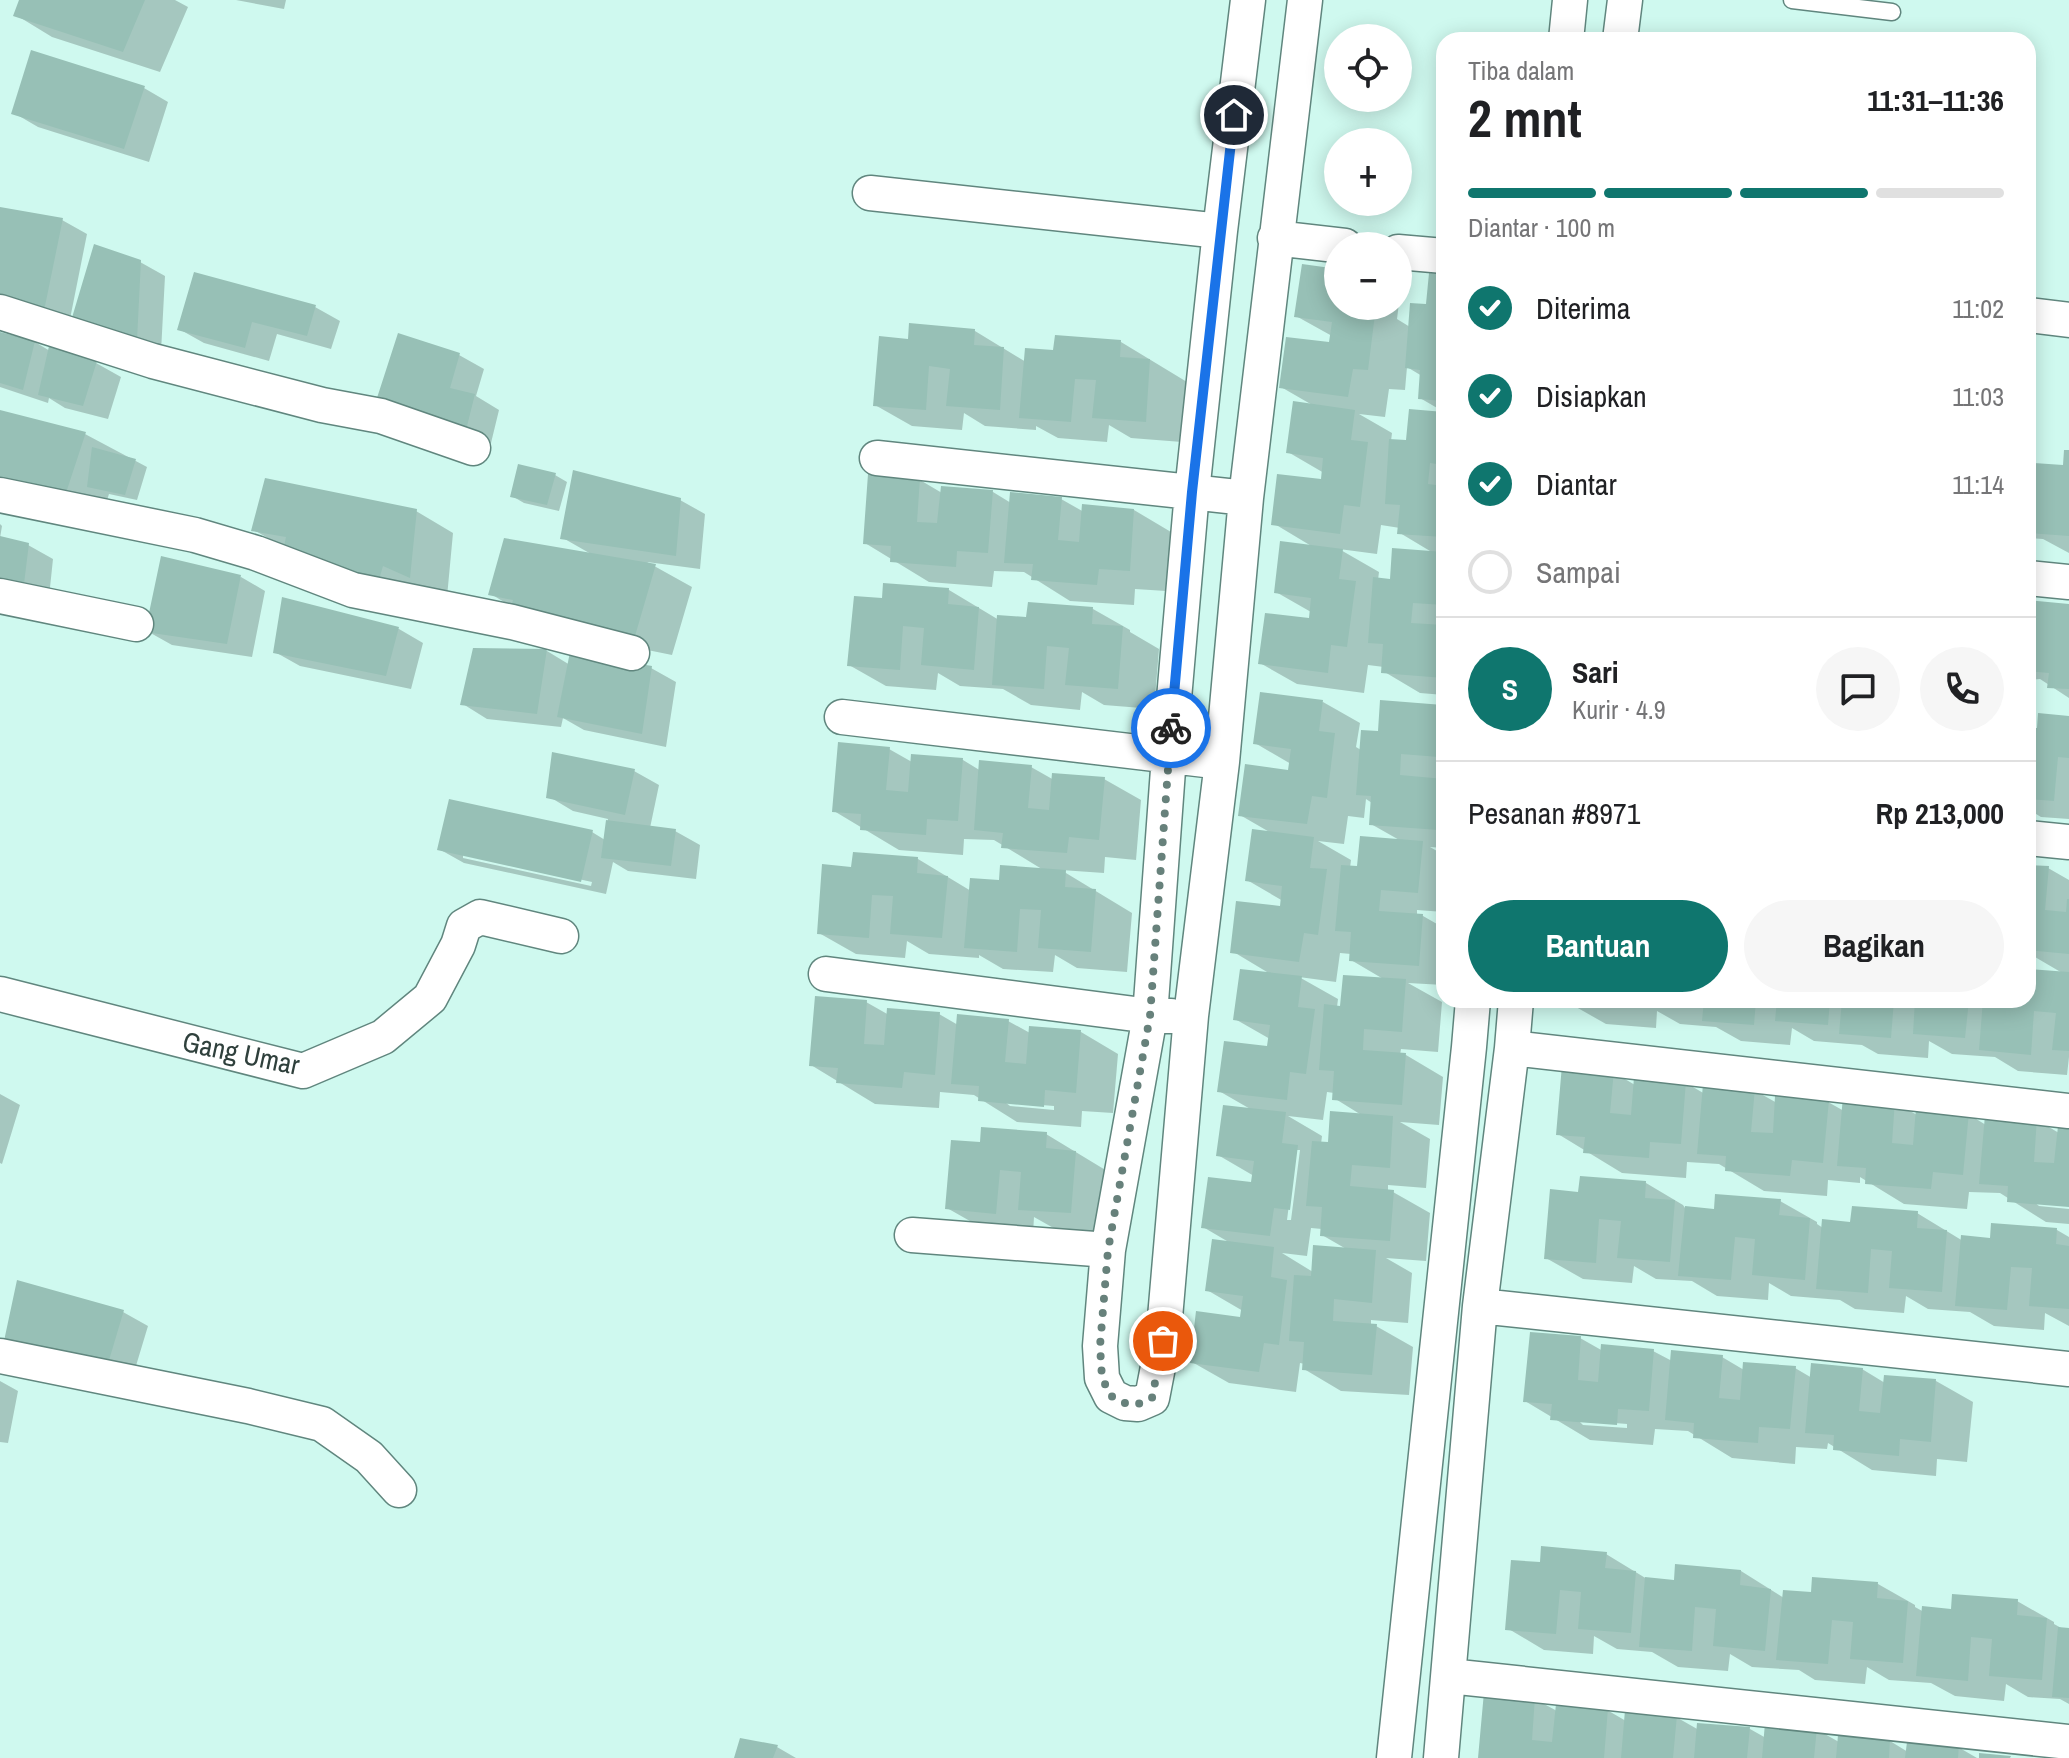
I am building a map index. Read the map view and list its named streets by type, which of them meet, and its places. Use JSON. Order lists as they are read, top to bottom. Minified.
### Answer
{"streets":{"street":["Gang Umar"]},"page":{"map_buttons":["+","−"],"heading":["2 mnt","Tiba dalam","11:31–11:36"],"panel":["Sari","Kurir · 4.9","Pesanan #8971","Rp 213,000"],"bar":"Diantar · 100 m","list":[["Diterima","11:02"],["Disiapkan","11:03"],["Diantar","11:14"],"Sampai"],"round":"S","buttons":["Bantuan","Bagikan"]}}
